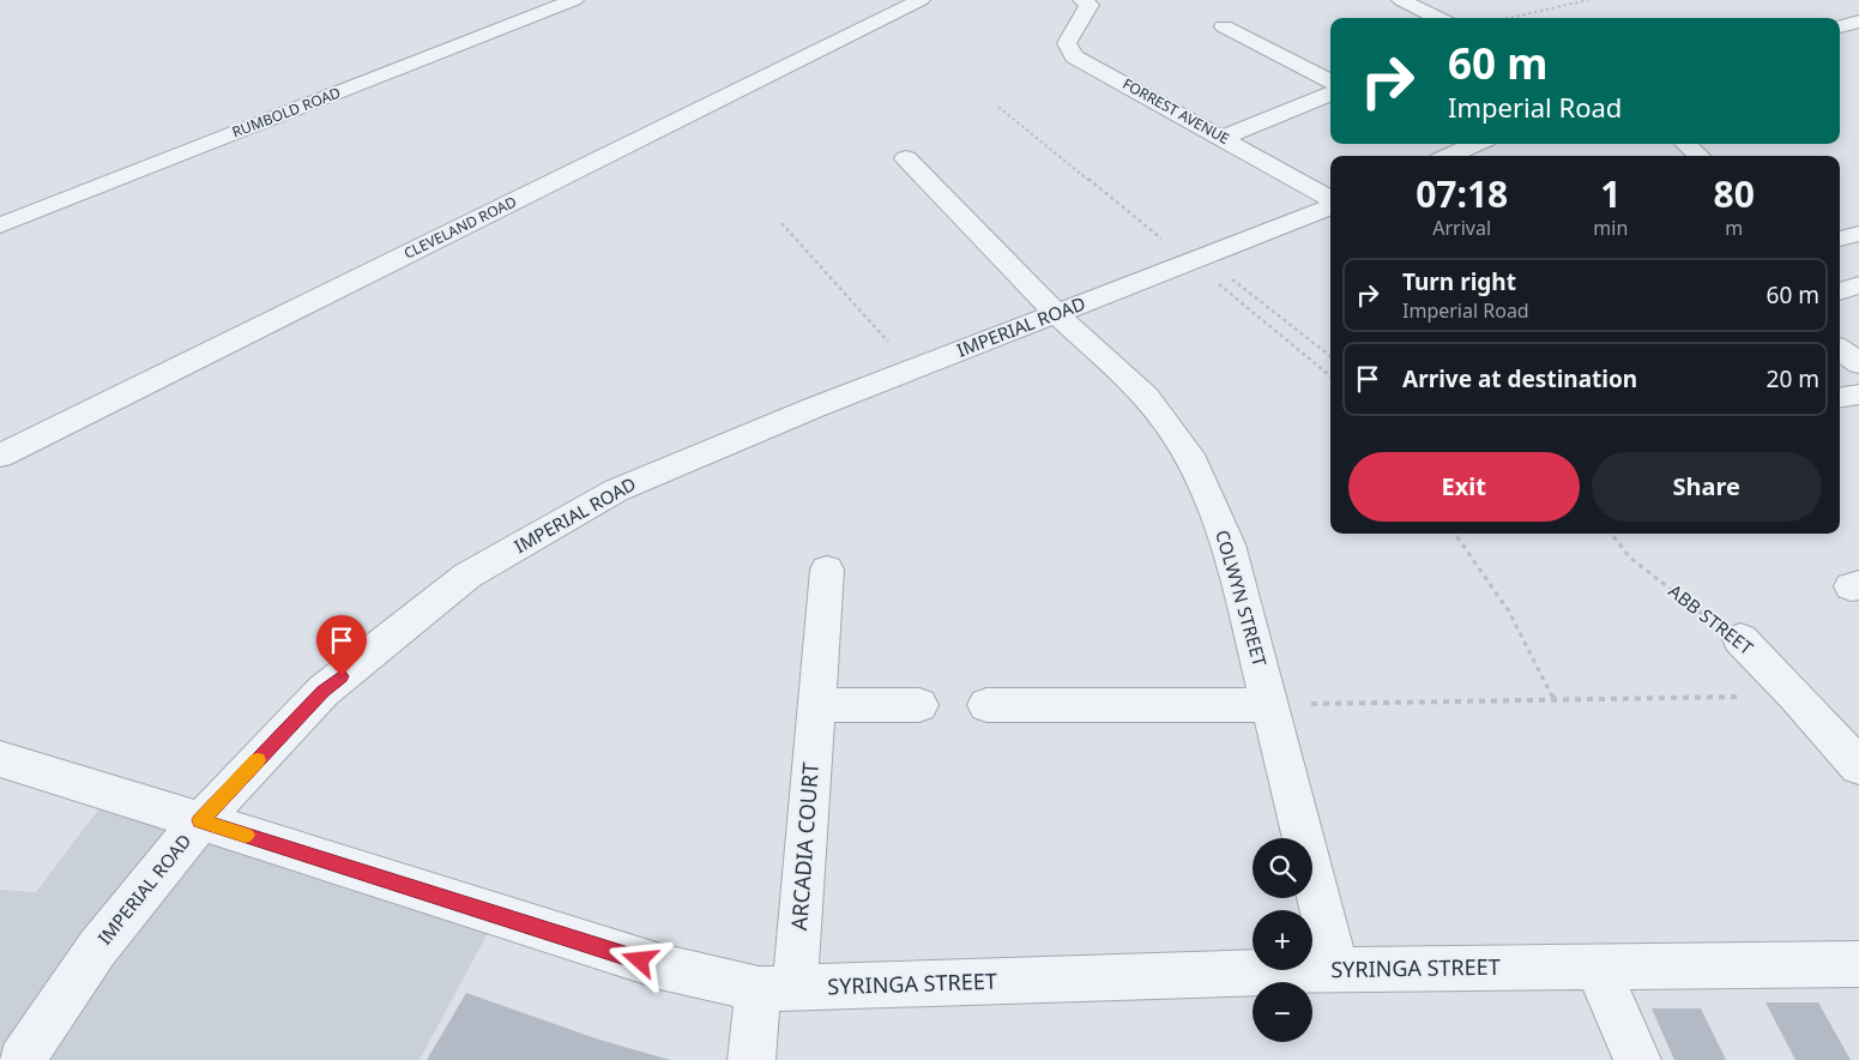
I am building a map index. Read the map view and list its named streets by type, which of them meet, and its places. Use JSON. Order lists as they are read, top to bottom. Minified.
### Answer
{"streets":{"street":["FORREST AVENUE","RUMBOLD ROAD","CLEVELAND ROAD","IMPERIAL ROAD","COLWYN STREET","ABB STREET","ARCADIA COURT","SYRINGA STREET"]},"crossings":[["IMPERIAL ROAD","COLWYN STREET"],["IMPERIAL ROAD","SYRINGA STREET"],["COLWYN STREET","SYRINGA STREET"],["ARCADIA COURT","SYRINGA STREET"]],"page":{"turn":["60 m","Imperial Road"],"eta":["07:18","Arrival","1","min","80","m"],"list":[{"name":"Turn right","note":"Imperial Road","value":"60 m"},{"name":"Arrive at destination","value":"20 m"}],"buttons":["Exit","Share"],"map_buttons":["+","−"]}}
